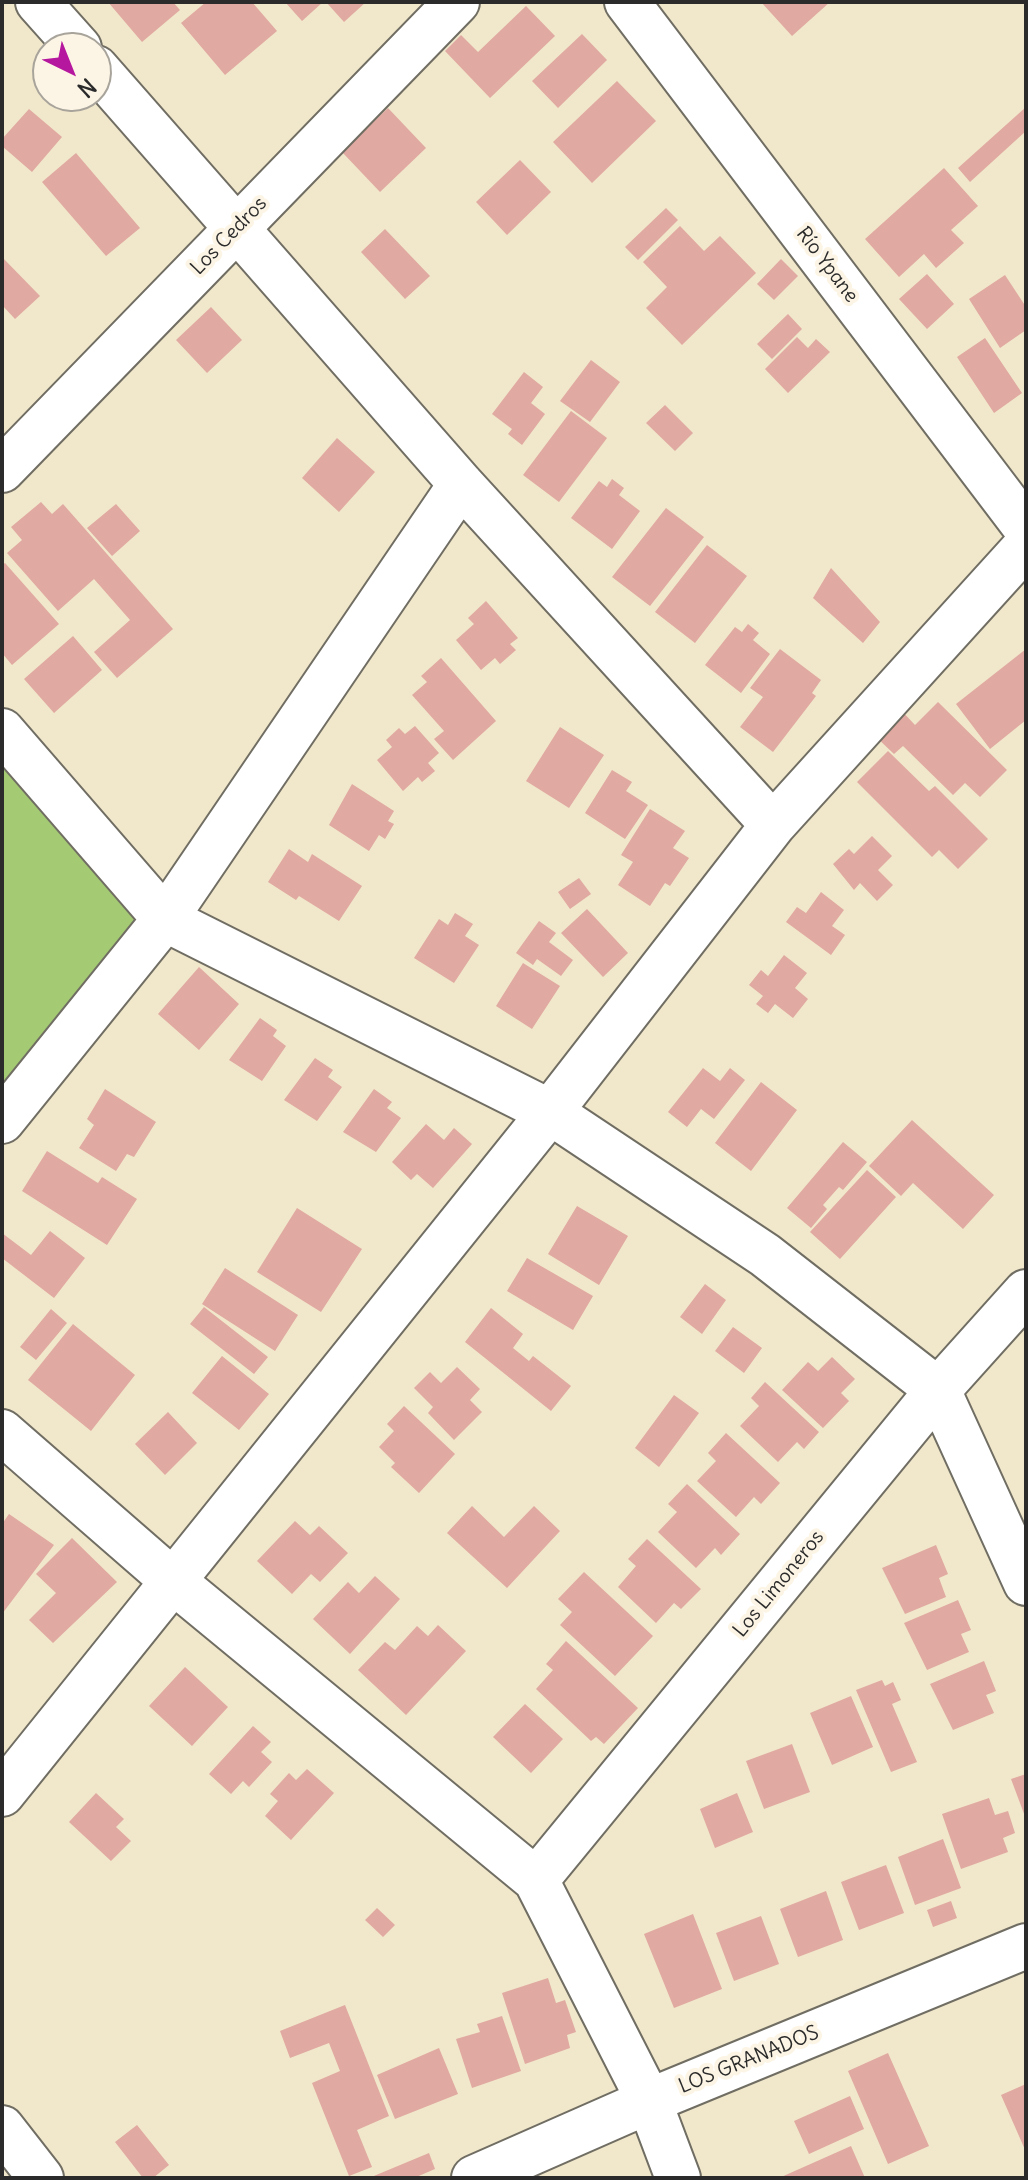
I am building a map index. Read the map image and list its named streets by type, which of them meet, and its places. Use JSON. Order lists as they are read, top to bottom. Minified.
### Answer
{"streets":{"street":["Los Cedros","Río Ypane","Los Limoneros","LOS GRANADOS"]},"north":"bottom right"}
